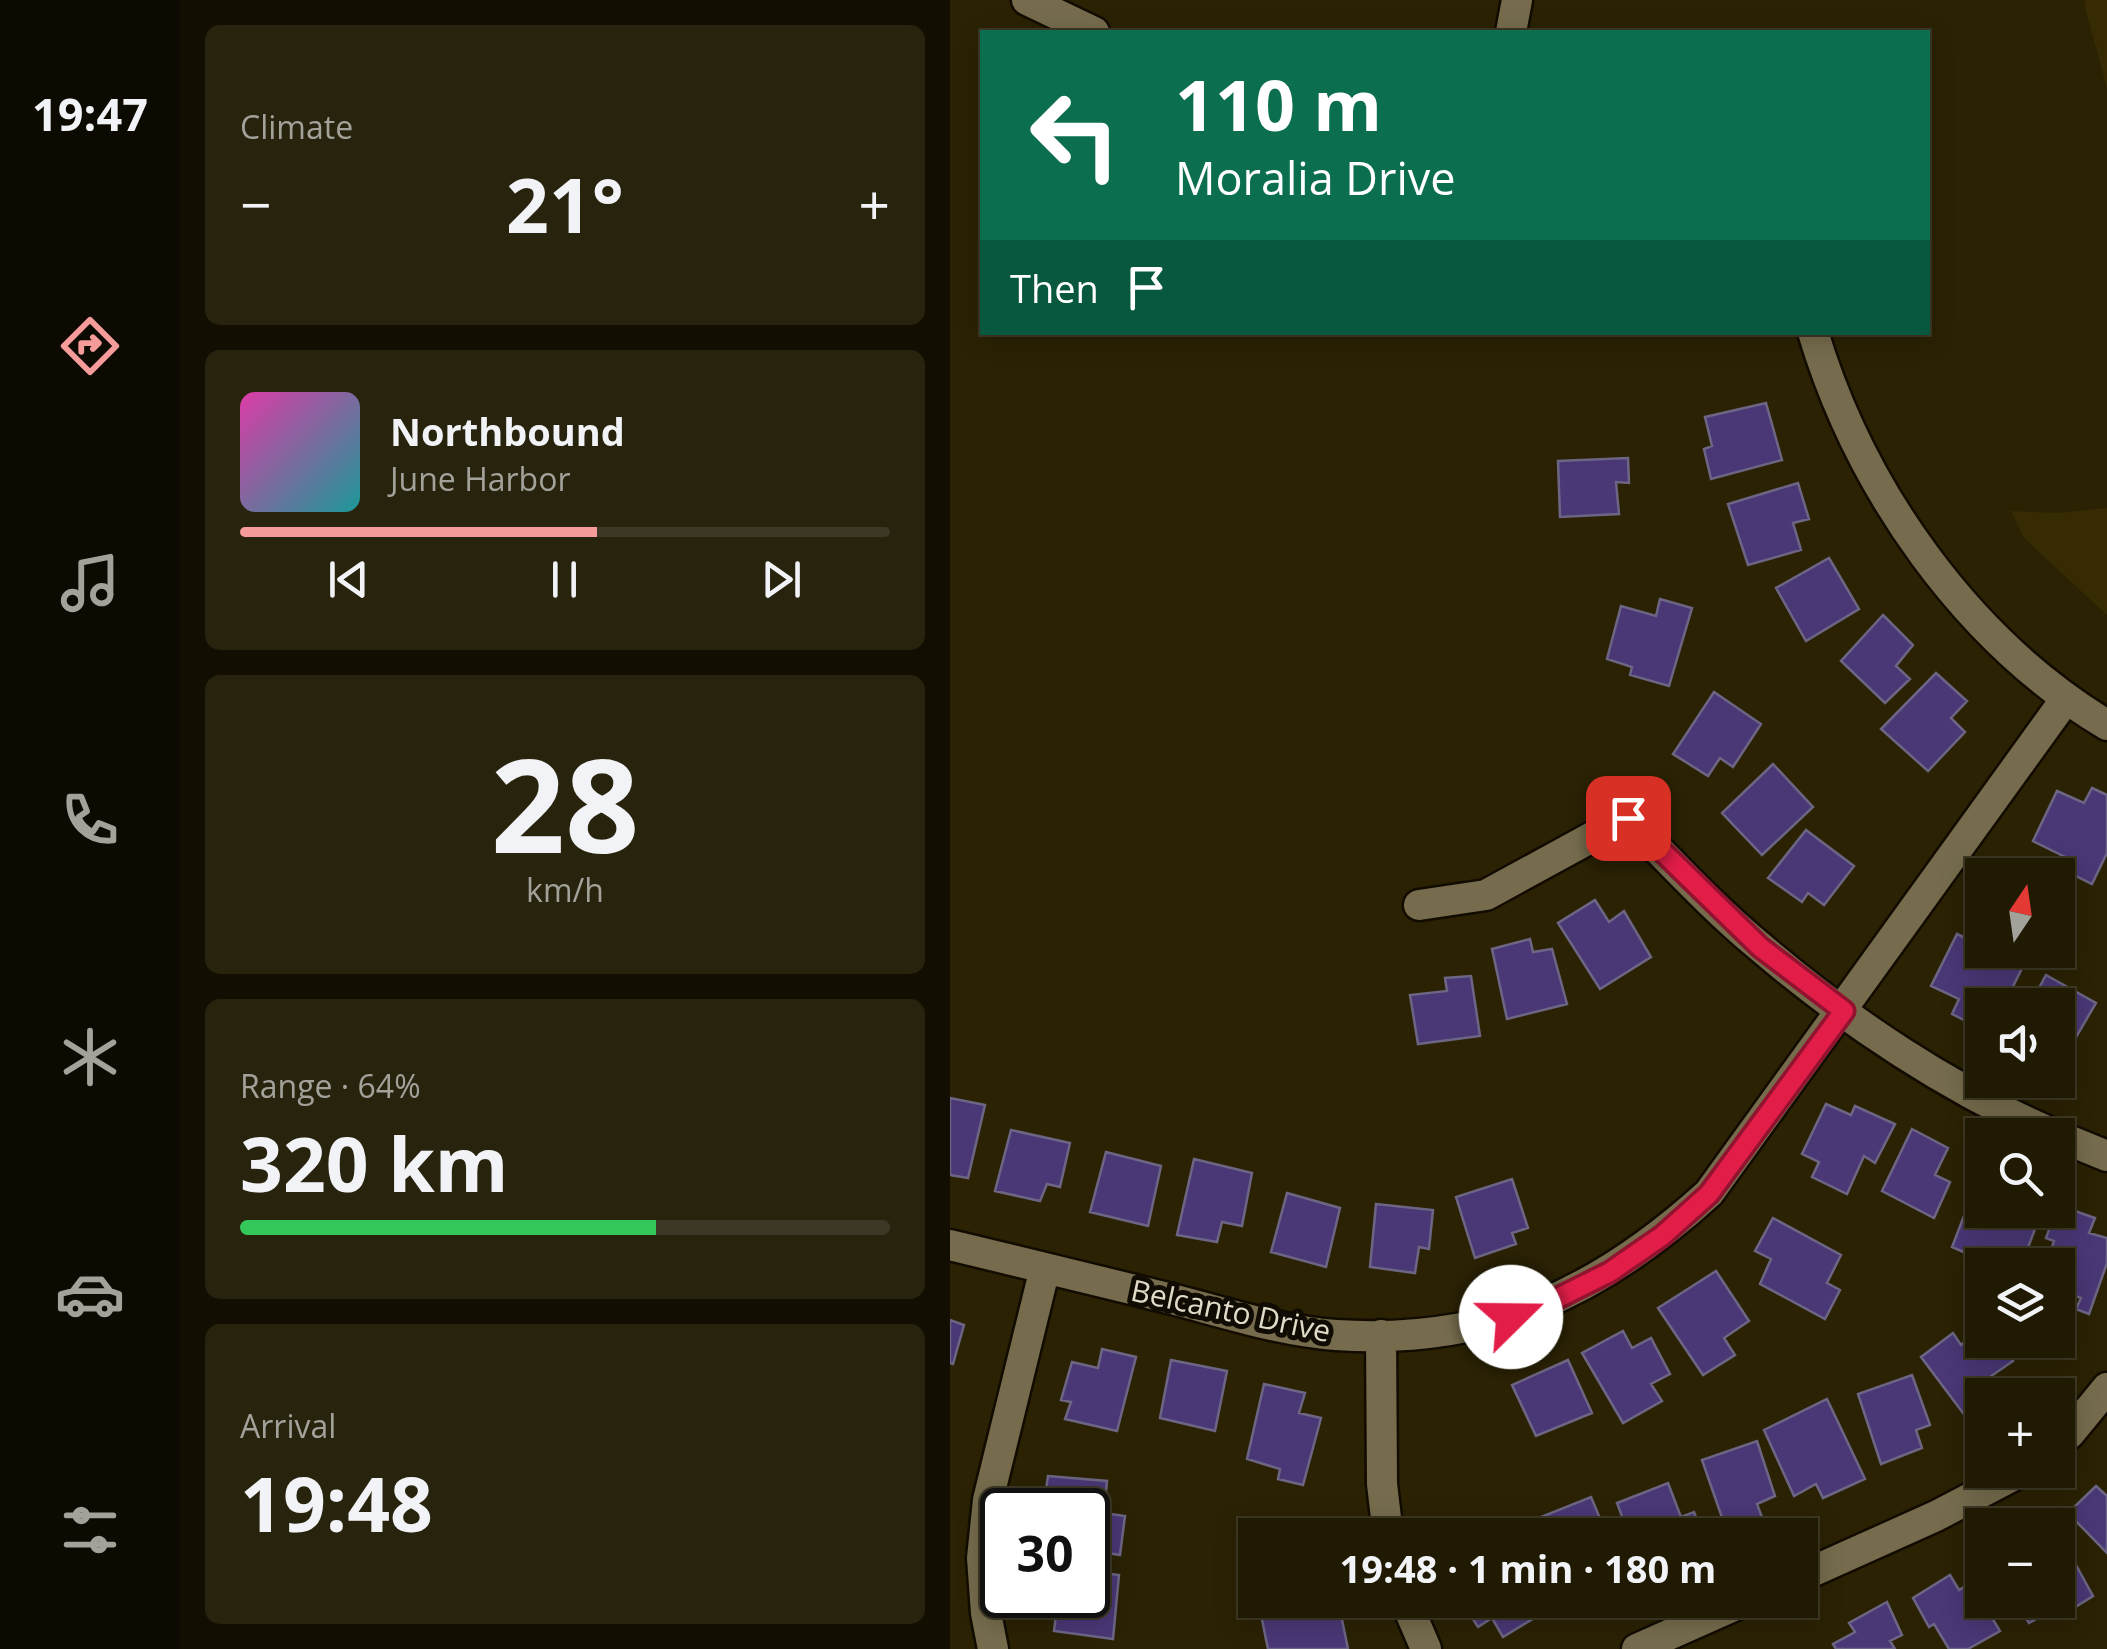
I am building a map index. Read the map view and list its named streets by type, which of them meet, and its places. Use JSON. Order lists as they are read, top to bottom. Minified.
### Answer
{"streets":{"street":["Belcanto Drive"]},"north":"top","page":{"tabs":"19:47","tile":["Climate",["28","km/h"],["Range · 64%","320 km"],["Arrival","19:48"]],"turn":["110 m","Moralia Drive"],"heat":["−","21°","+"],"then":"Then","song":["Northbound","June Harbor"],"map_buttons":["+","−"],"limit":"30","trip":"19:48 · 1 min · 180 m"}}
